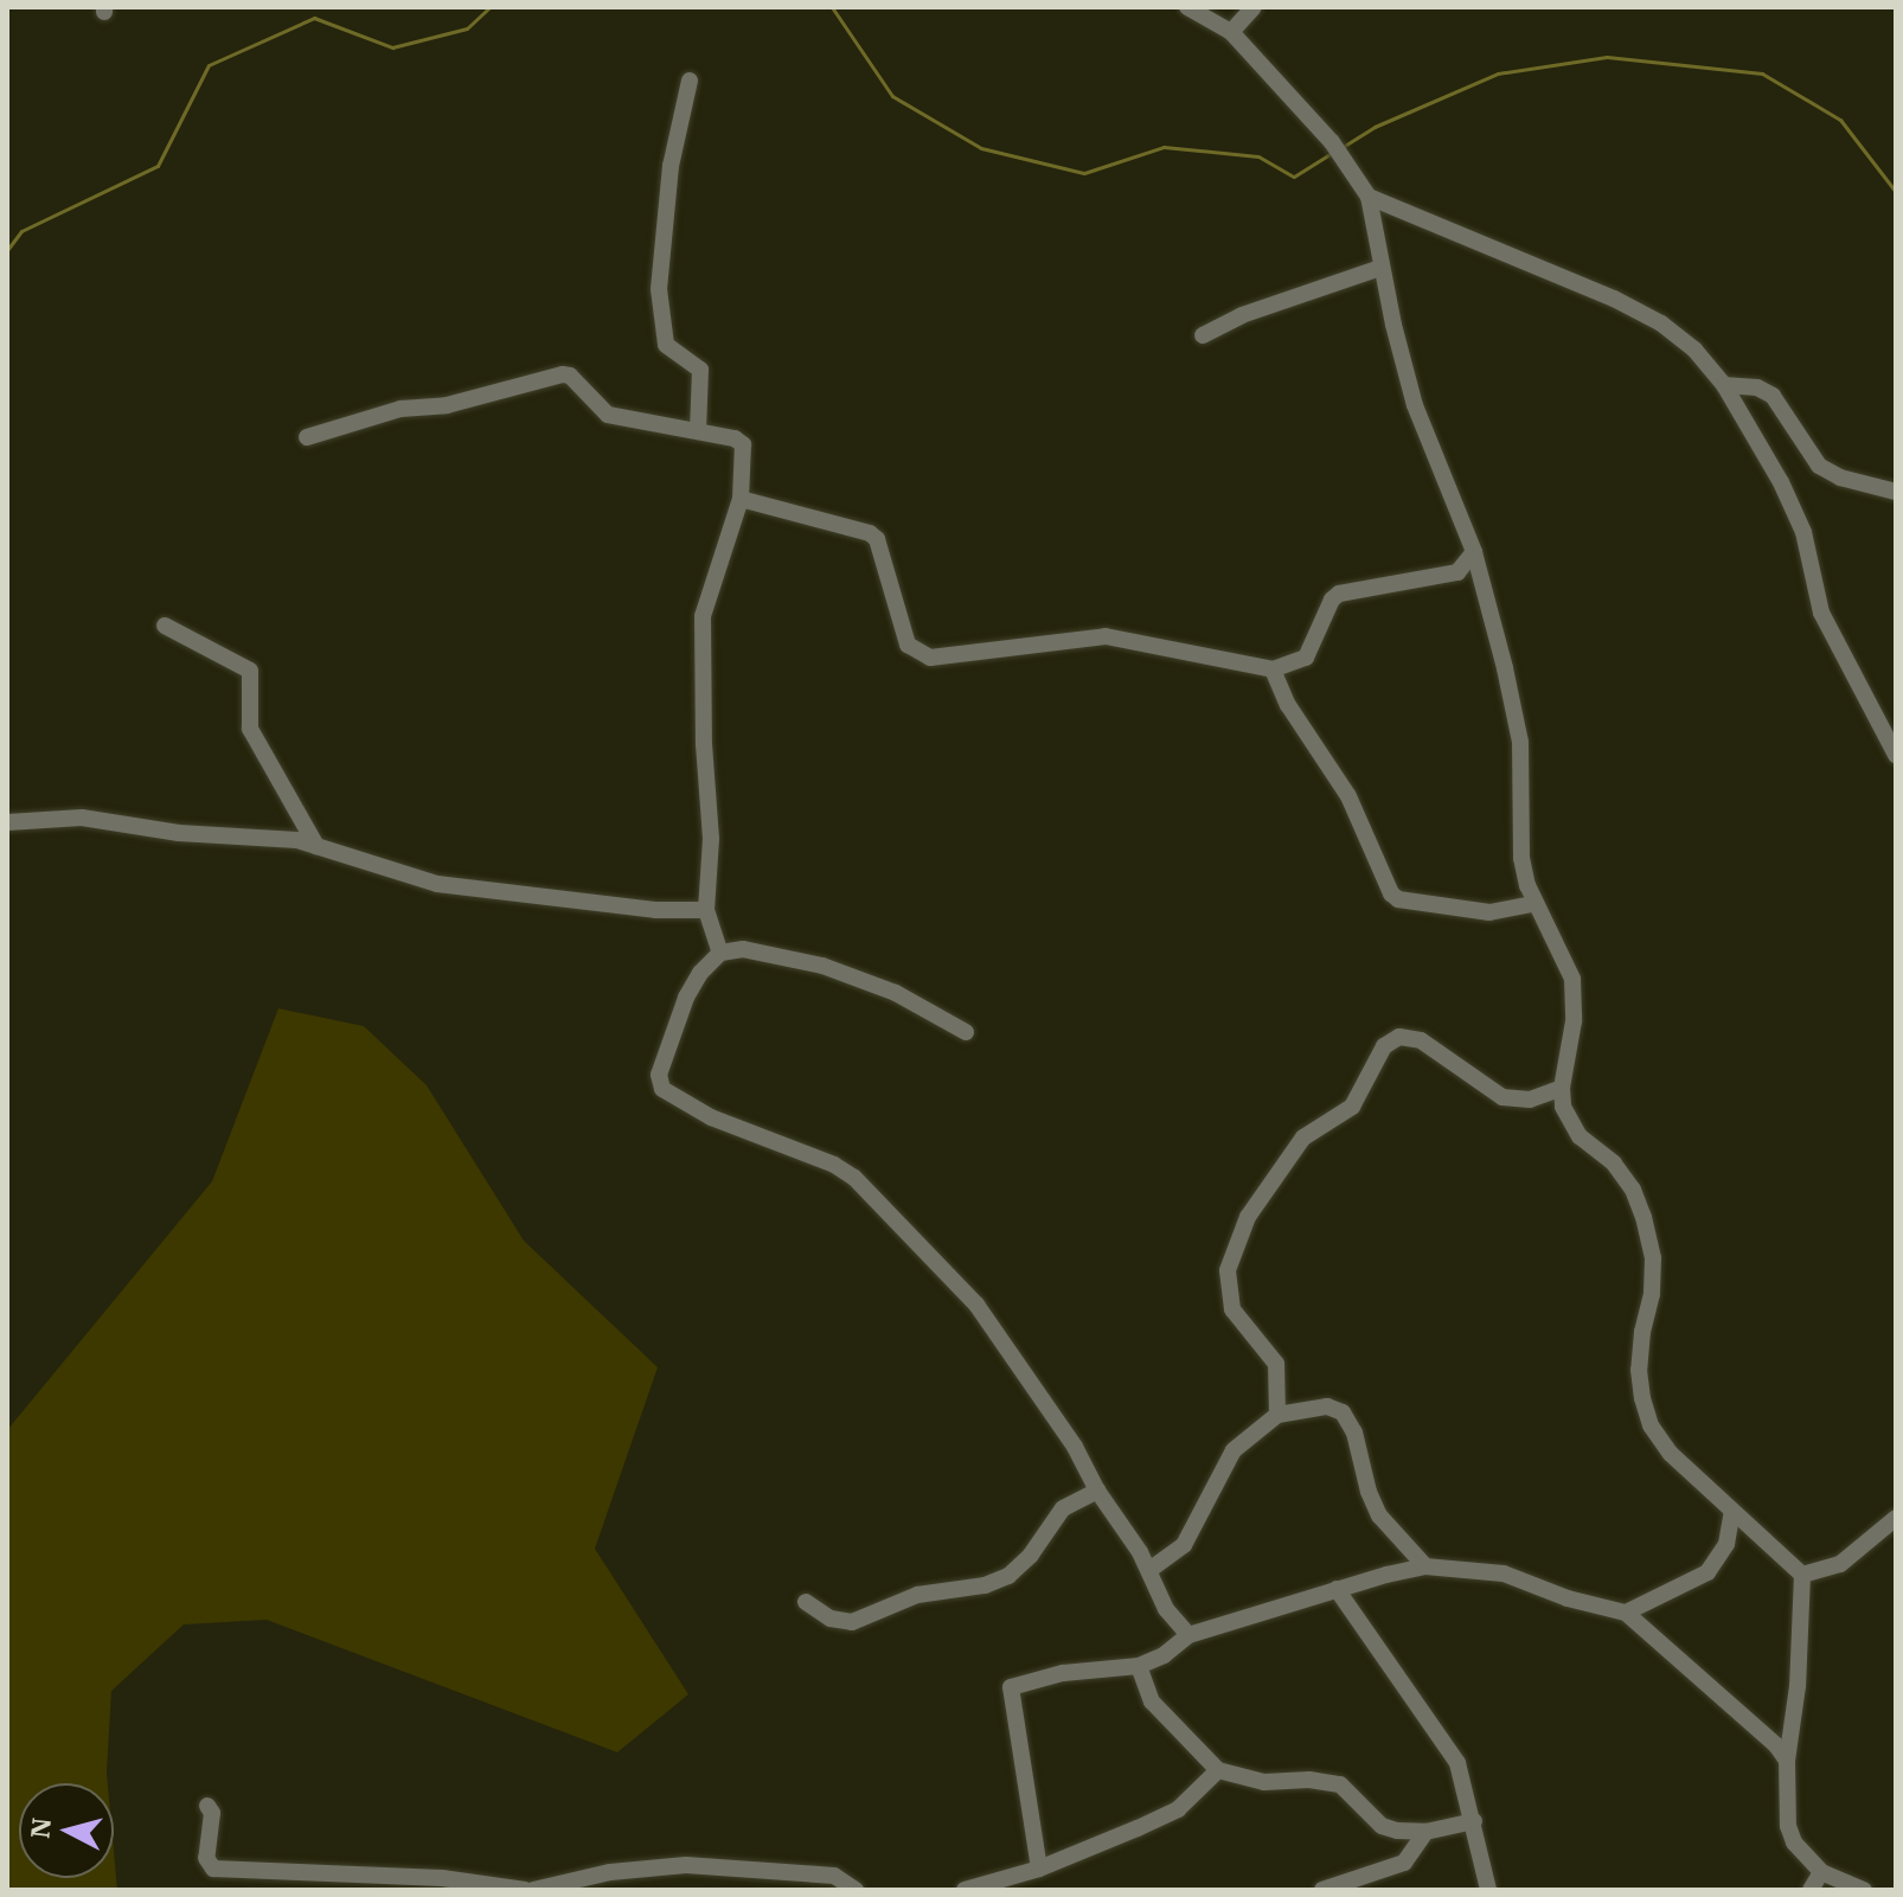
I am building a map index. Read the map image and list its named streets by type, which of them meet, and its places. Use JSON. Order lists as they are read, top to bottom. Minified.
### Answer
{"north":"left"}
